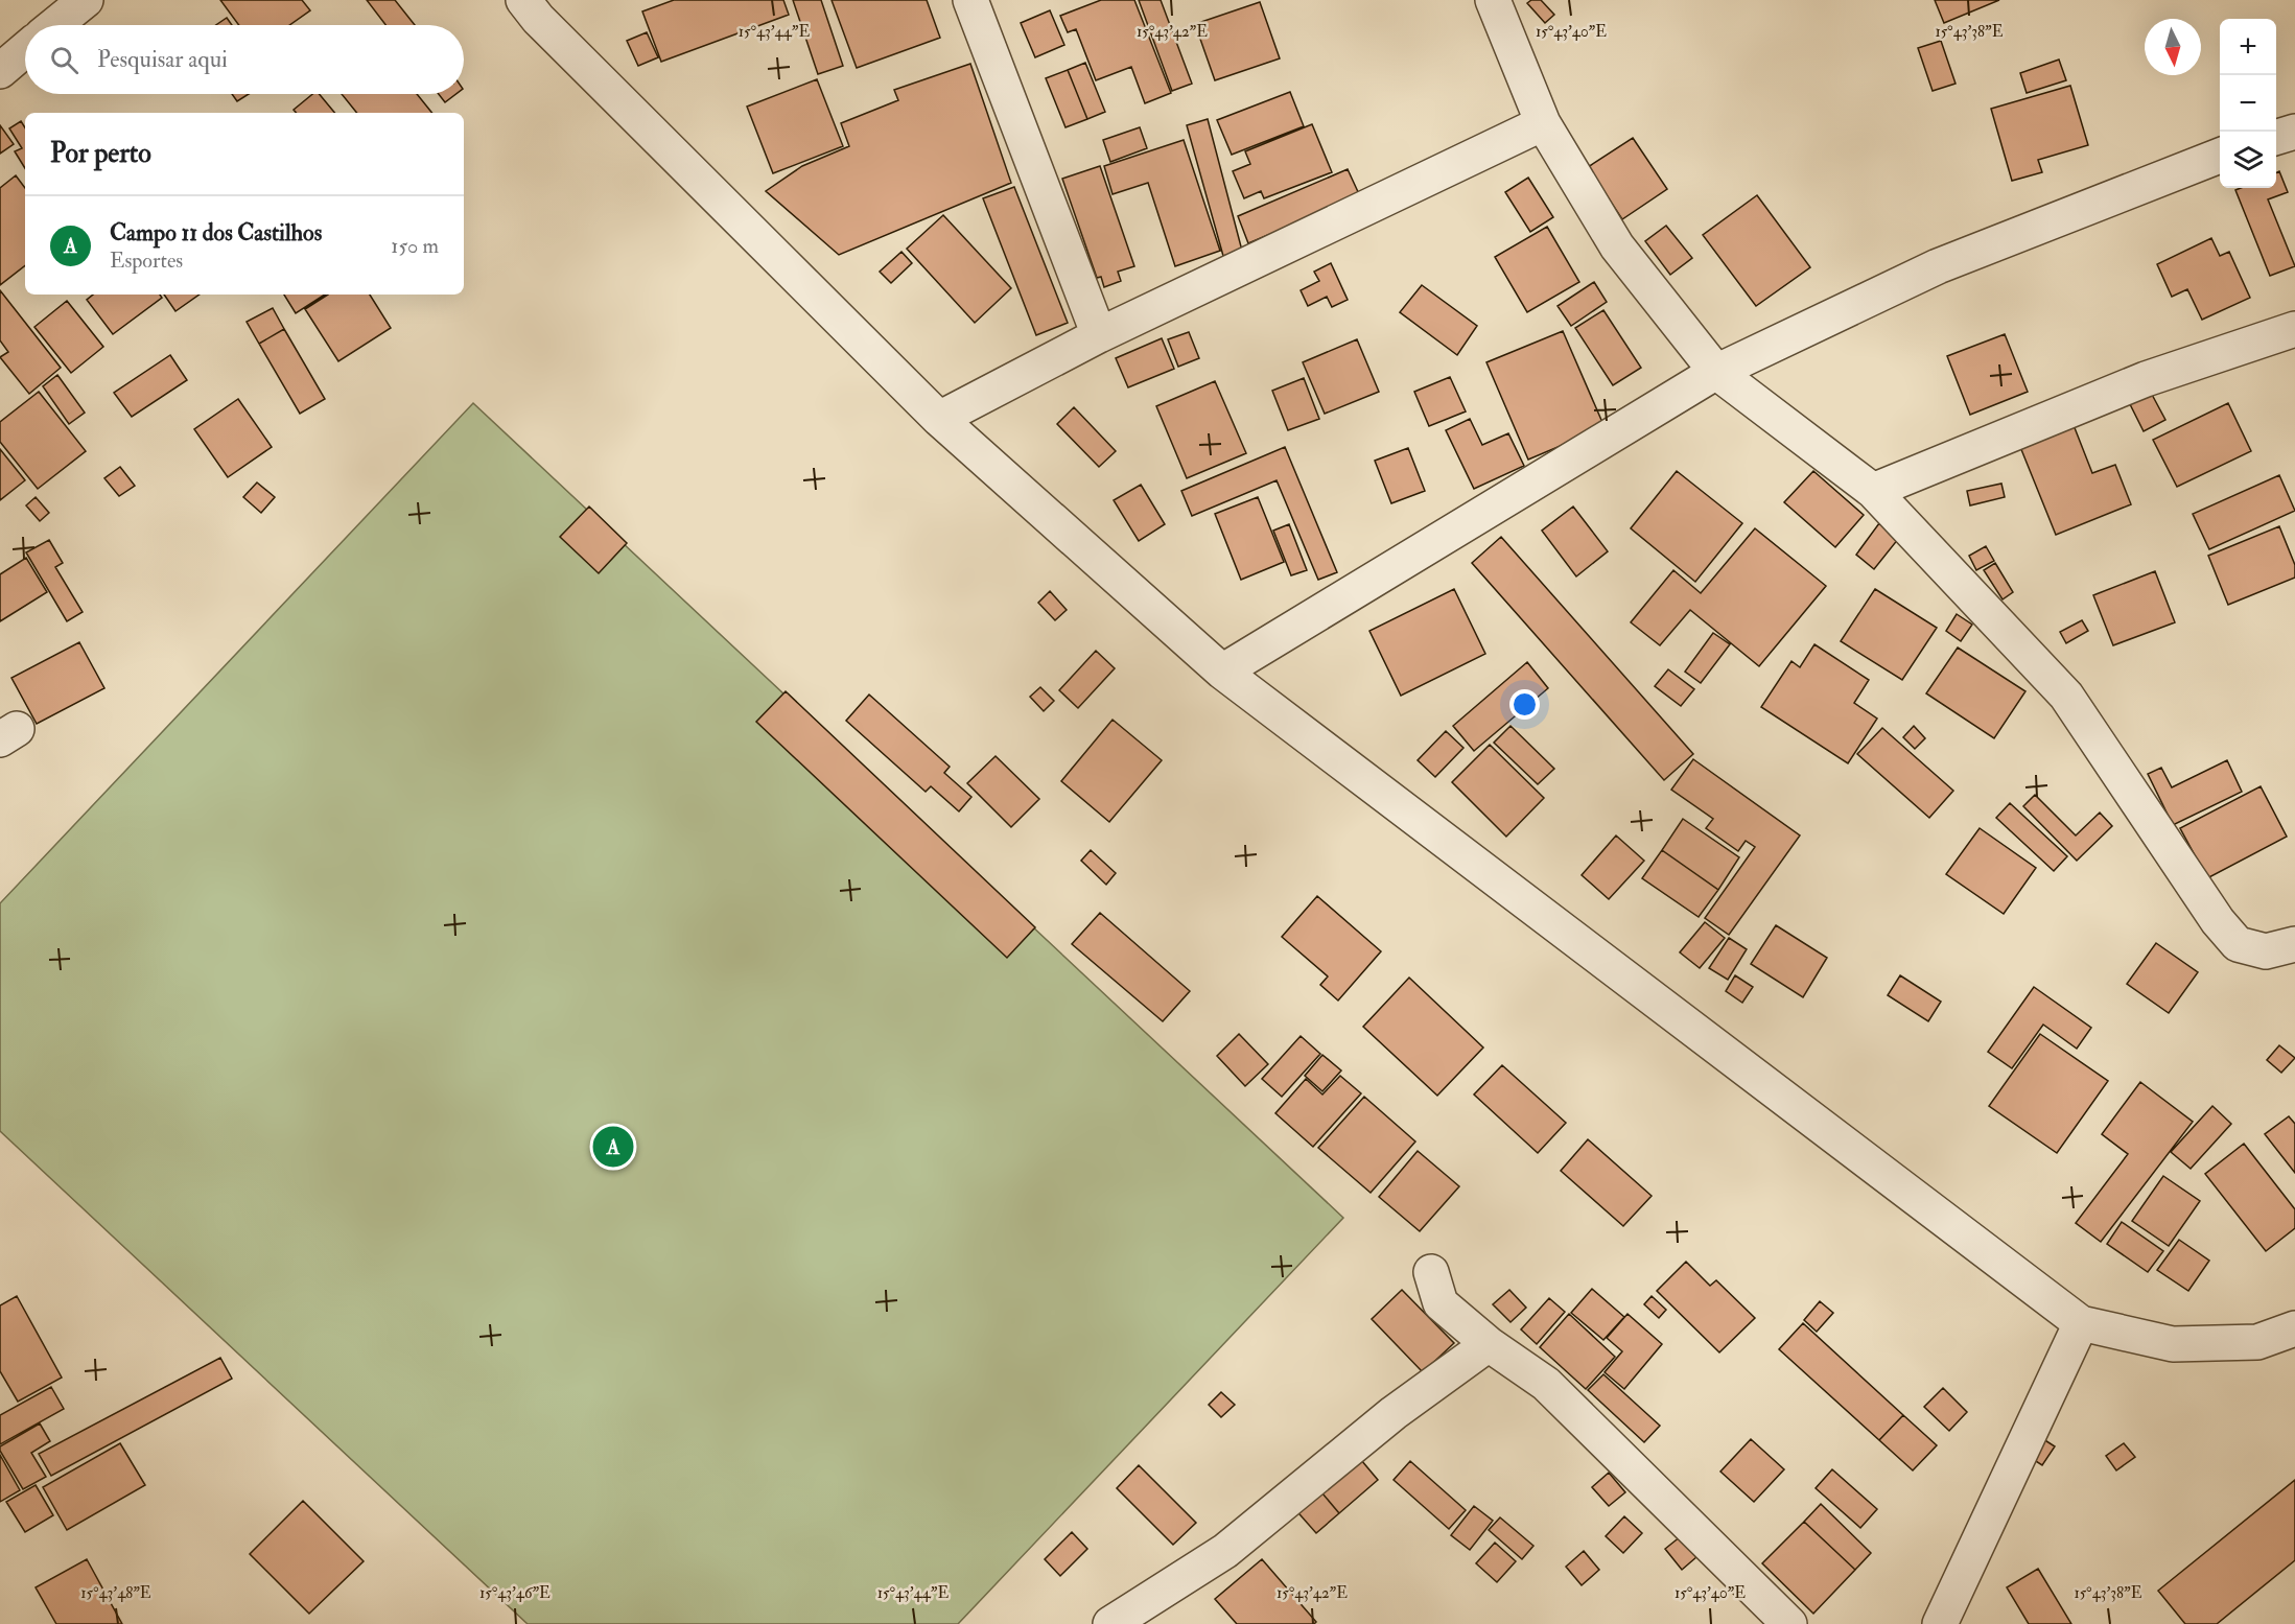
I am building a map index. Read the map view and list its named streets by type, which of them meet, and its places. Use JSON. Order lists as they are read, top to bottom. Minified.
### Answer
{"north":"bottom","page":{"map_buttons":["+","−"],"search":"Pesquisar aqui","heading":"Por perto","list":[{"mark":"A","name":"Campo 11 dos Castilhos","note":"Esportes","value":"150 m"}],"pins":"A"},"coordinates":["15°43'44\"E","15°43'42\"E","15°43'40\"E","15°43'38\"E","15°43'48\"E","15°43'46\"E"]}
